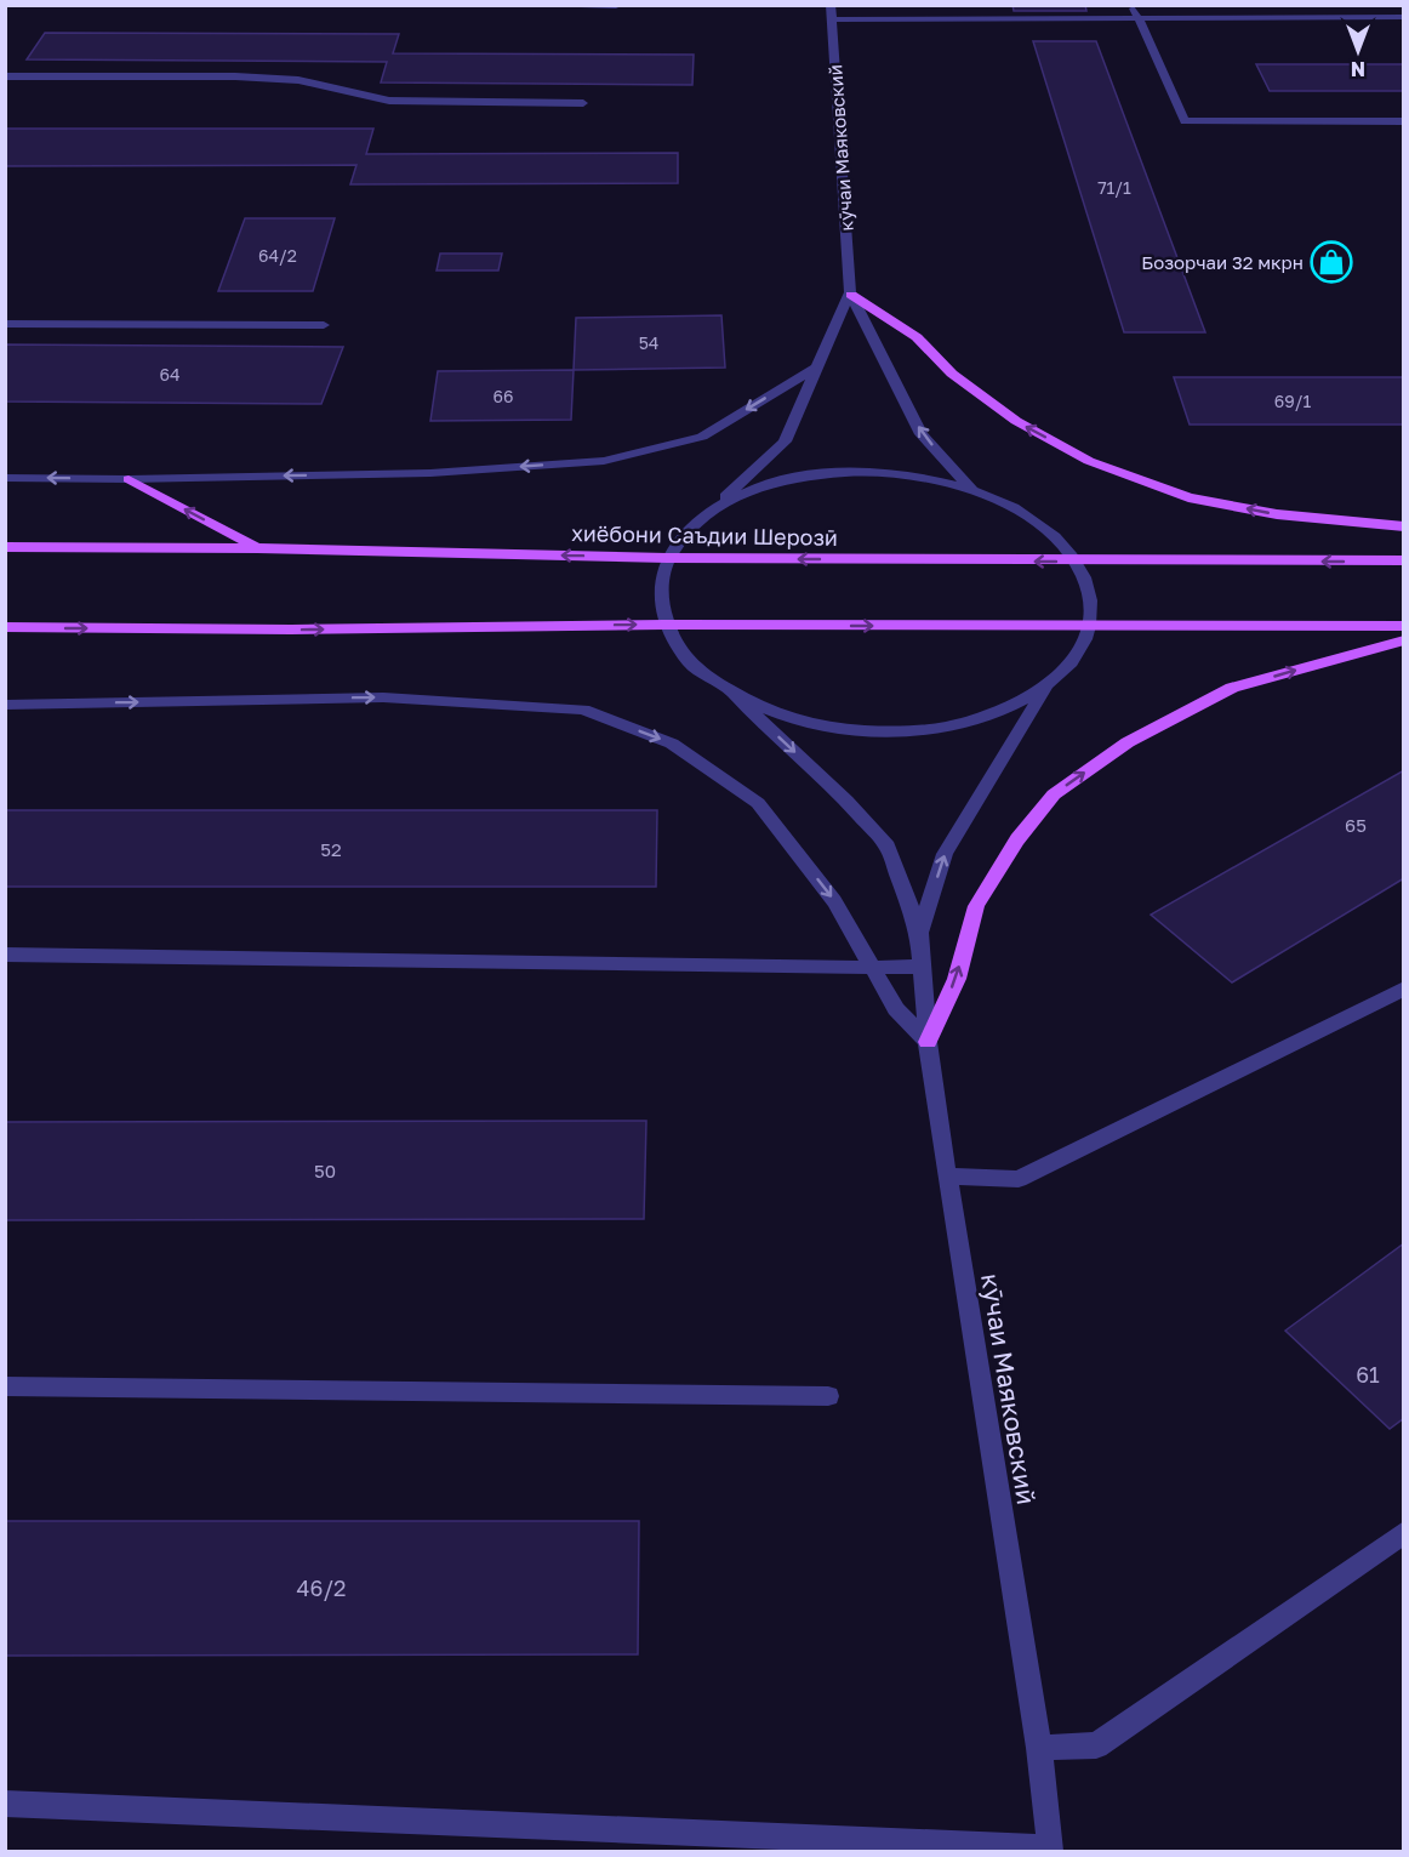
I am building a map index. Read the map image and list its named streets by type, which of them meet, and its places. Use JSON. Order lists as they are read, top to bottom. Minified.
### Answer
{"streets":{"main road":["хиёбони Саъдии Шерозӣ"],"street":["кӯчаи Маяковский"]},"crossings":[["кӯчаи Маяковский","хиёбони Саъдии Шерозӣ"]],"places":{"shop":["Бозорчаи 32 мкрн"]},"house_numbers":["71/1","64/2","54","64","66","69/1","65","52","50","61","46/2"],"north":"bottom"}
